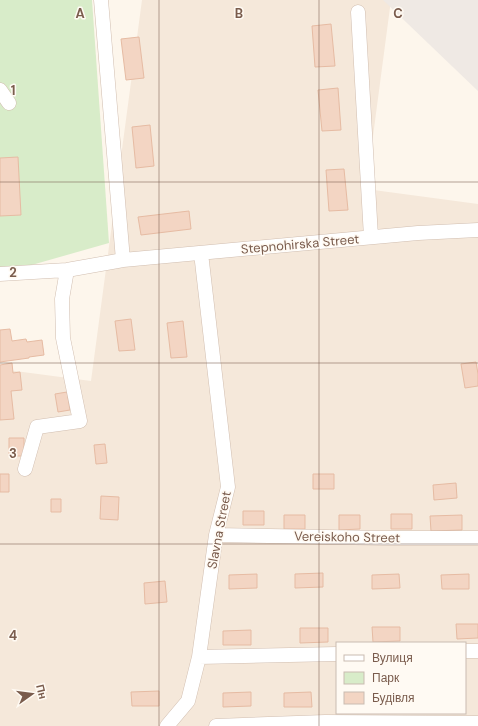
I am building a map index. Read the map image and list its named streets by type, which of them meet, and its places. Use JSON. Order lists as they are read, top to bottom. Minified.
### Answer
{"streets":{"street":["Stepnohirska Street","Slavna Street","Vereiskoho Street"]},"crossings":[["Stepnohirska Street","Slavna Street"],["Slavna Street","Vereiskoho Street"]],"legend":["Вулиця","Парк","Будівля"],"north":"right","grid":{"columns":["A","B","C"],"rows":["1","2","3","4"]}}
